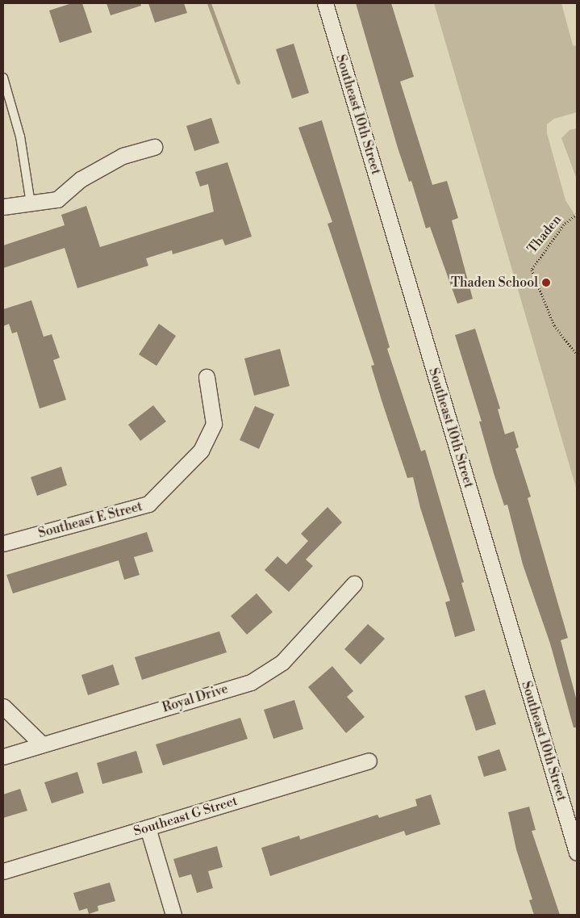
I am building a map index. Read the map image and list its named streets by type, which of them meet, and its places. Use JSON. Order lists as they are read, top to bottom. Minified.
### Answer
{"streets":{"street":["Southeast 10th Street","Southeast E Street","Royal Drive","Southeast G Street"],"path":["Thaden"]},"places":["Thaden School"]}
